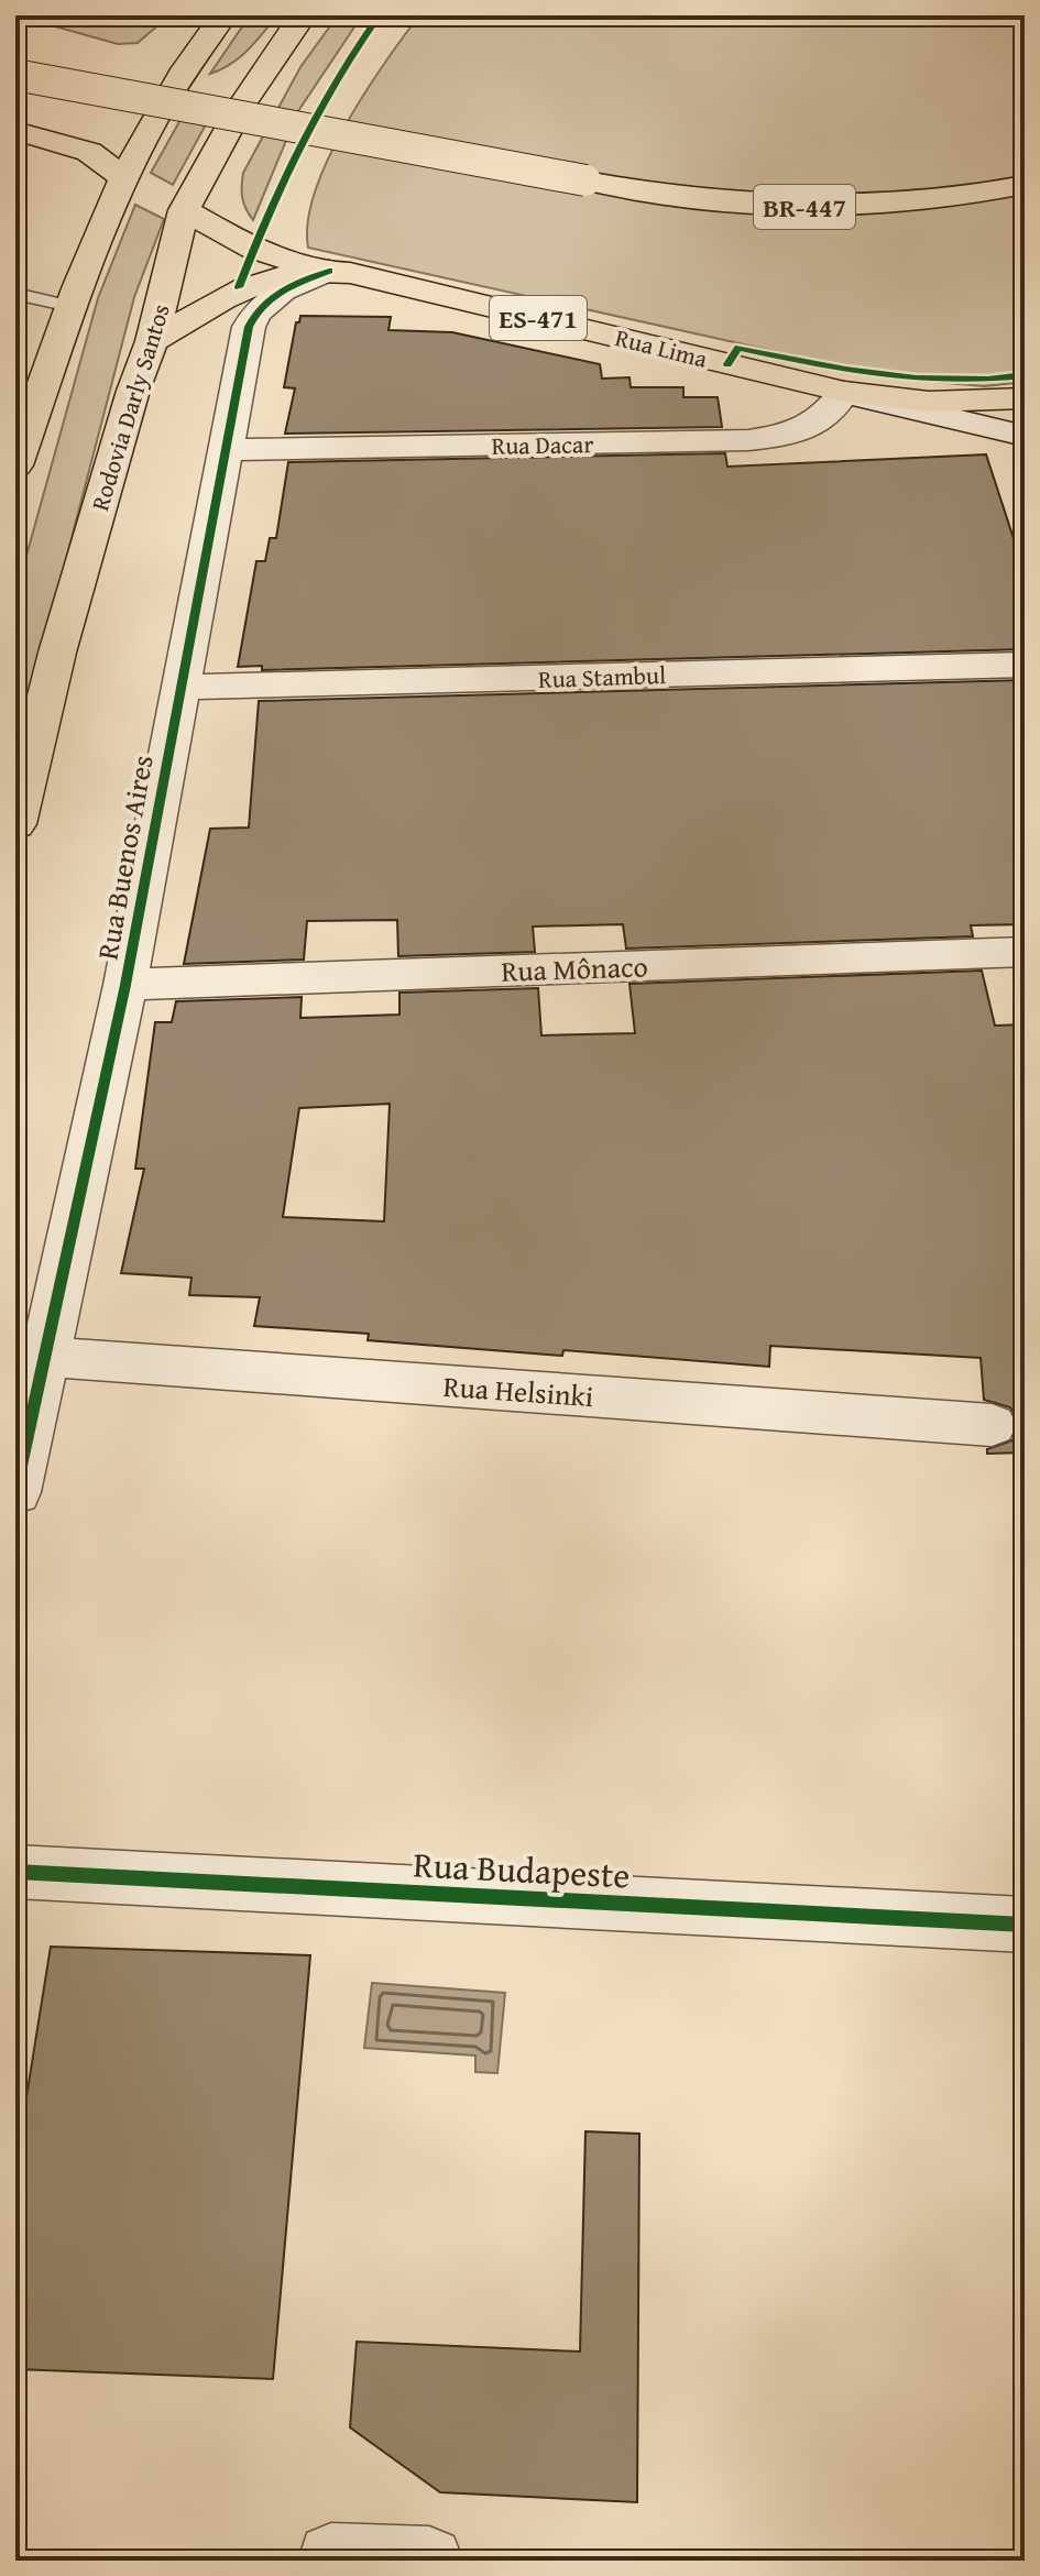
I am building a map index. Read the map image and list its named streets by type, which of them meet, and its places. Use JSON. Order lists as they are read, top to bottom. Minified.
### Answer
{"streets":{"main road":["BR-447","ES-471","Rua Lima","Rodovia Darly Santos"],"street":["Rua Dacar","Rua Stambul","Rua Buenos Aires","Rua Mônaco","Rua Helsinki","Rua Budapeste"]},"crossings":[["ES-471","Rua Lima"],["ES-471","Rua Dacar"],["Rua Lima","Rua Dacar"],["Rua Lima","Rua Buenos Aires"],["Rua Dacar","Rua Buenos Aires"],["Rua Stambul","Rua Buenos Aires"],["Rua Buenos Aires","Rua Mônaco"],["Rua Buenos Aires","Rua Helsinki"]]}
